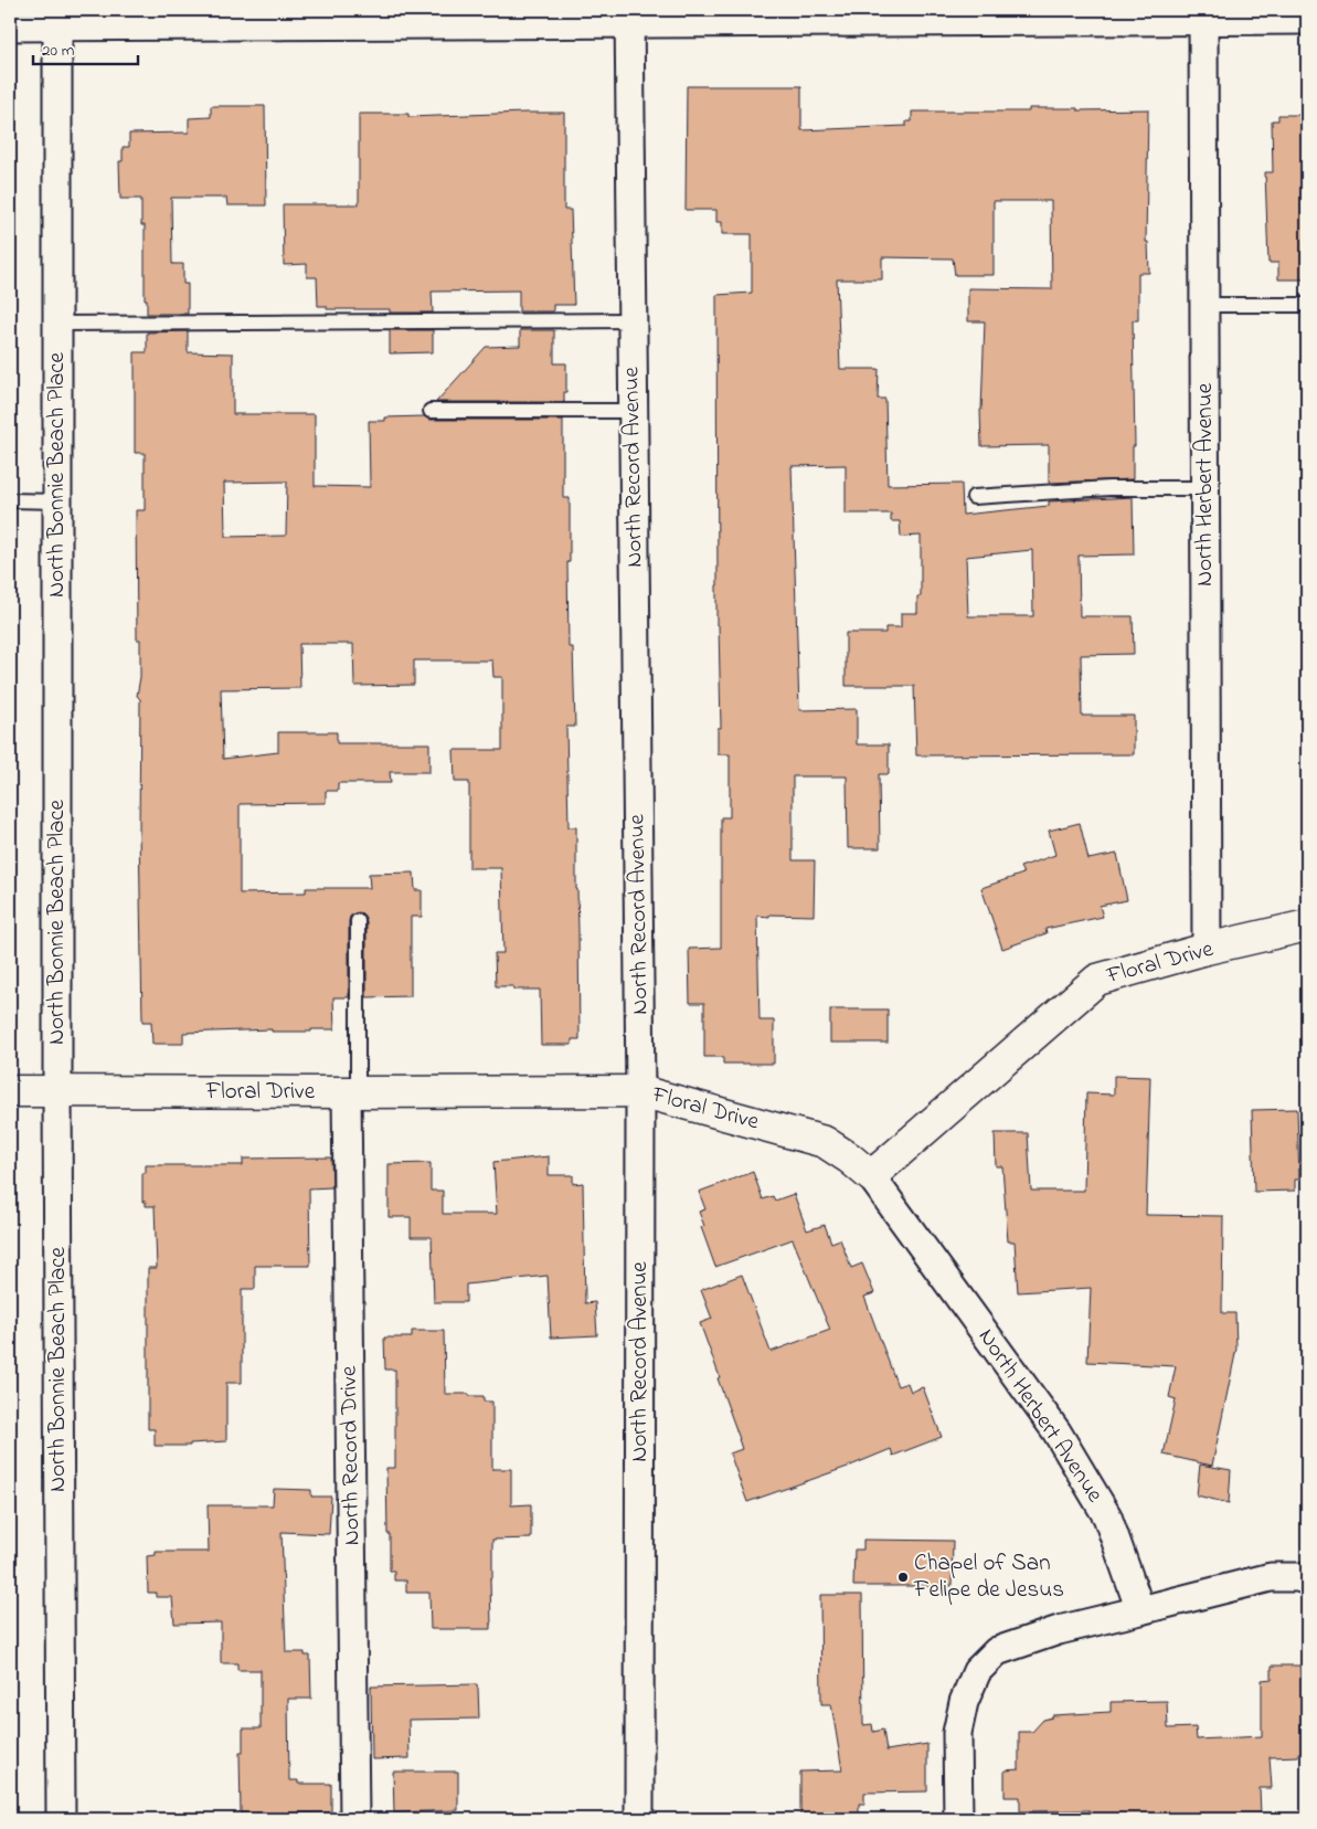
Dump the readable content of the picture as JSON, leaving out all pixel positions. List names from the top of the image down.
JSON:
{
  "streets": {
    "street": [
      "North Record Avenue",
      "North Bonnie Beach Place",
      "North Herbert Avenue",
      "Floral Drive",
      "North Record Drive"
    ]
  },
  "crossings": [
    ["North Record Avenue", "Floral Drive"],
    ["North Bonnie Beach Place", "Floral Drive"],
    ["North Herbert Avenue", "Floral Drive"],
    ["Floral Drive", "North Record Drive"]
  ],
  "places": ["Chapel of San Felipe de Jesus"],
  "scale_bar": "20 m"
}
